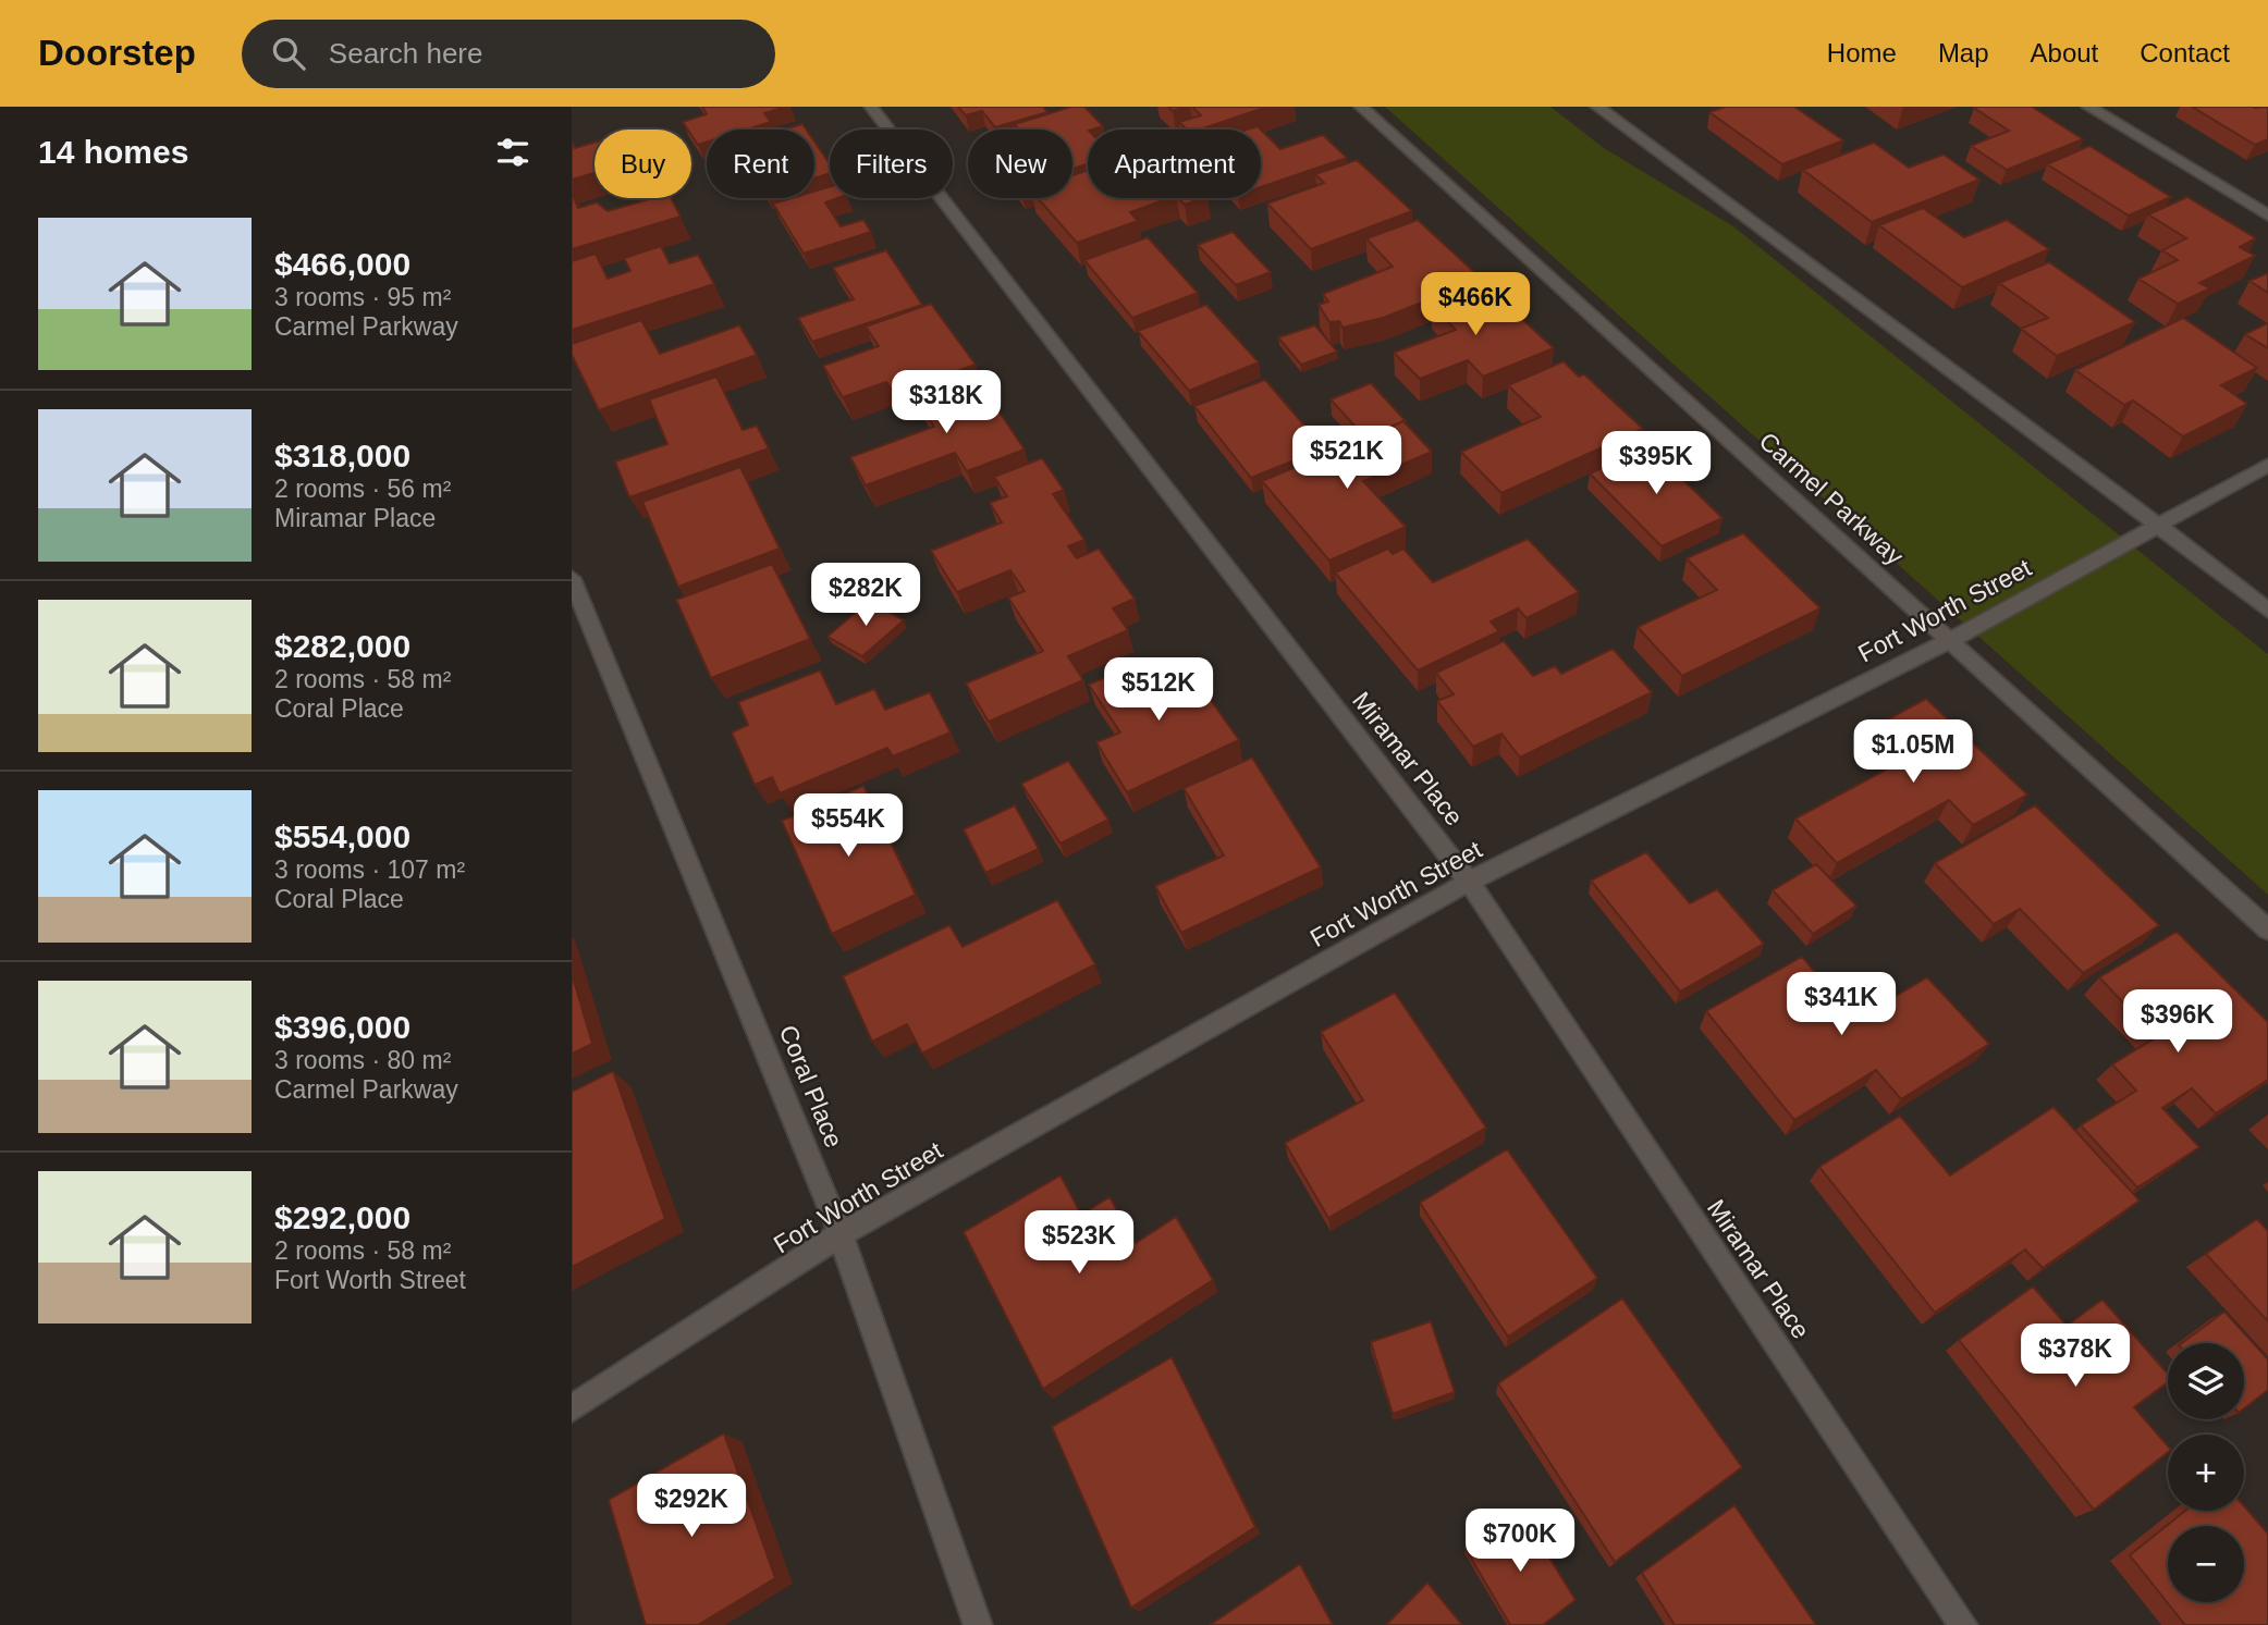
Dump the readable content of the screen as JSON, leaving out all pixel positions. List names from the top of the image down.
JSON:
{
  "streets": {
    "street": [
      "Carmel Parkway",
      "Fort Worth Street",
      "Miramar Place",
      "Coral Place"
    ]
  },
  "crossings": [
    ["Carmel Parkway", "Fort Worth Street"],
    ["Fort Worth Street", "Miramar Place"],
    ["Fort Worth Street", "Coral Place"]
  ],
  "page": {
    "header": "Doorstep",
    "search": "Search here",
    "nav": [
      "Home",
      "Map",
      "About",
      "Contact"
    ],
    "heading": "14 homes",
    "chip": [
      "Buy",
      "Rent",
      "Filters",
      "New",
      "Apartment"
    ],
    "list": [
      {
        "name": "$466,000",
        "note": "3 rooms · 95 m² · Carmel Parkway"
      },
      {
        "name": "$318,000",
        "note": "2 rooms · 56 m² · Miramar Place"
      },
      {
        "name": "$282,000",
        "note": "2 rooms · 58 m² · Coral Place"
      },
      {
        "name": "$554,000",
        "note": "3 rooms · 107 m² · Coral Place"
      },
      {
        "name": "$396,000",
        "note": "3 rooms · 80 m² · Carmel Parkway"
      },
      {
        "name": "$292,000",
        "note": "2 rooms · 58 m² · Fort Worth Street"
      }
    ],
    "price": [
      "$466K",
      "$318K",
      "$521K",
      "$395K",
      "$282K",
      "$512K",
      "$1.05M",
      "$554K",
      "$341K",
      "$396K",
      "$523K",
      "$378K",
      "$292K",
      "$700K"
    ],
    "map_buttons": ["+", "−"]
  }
}
